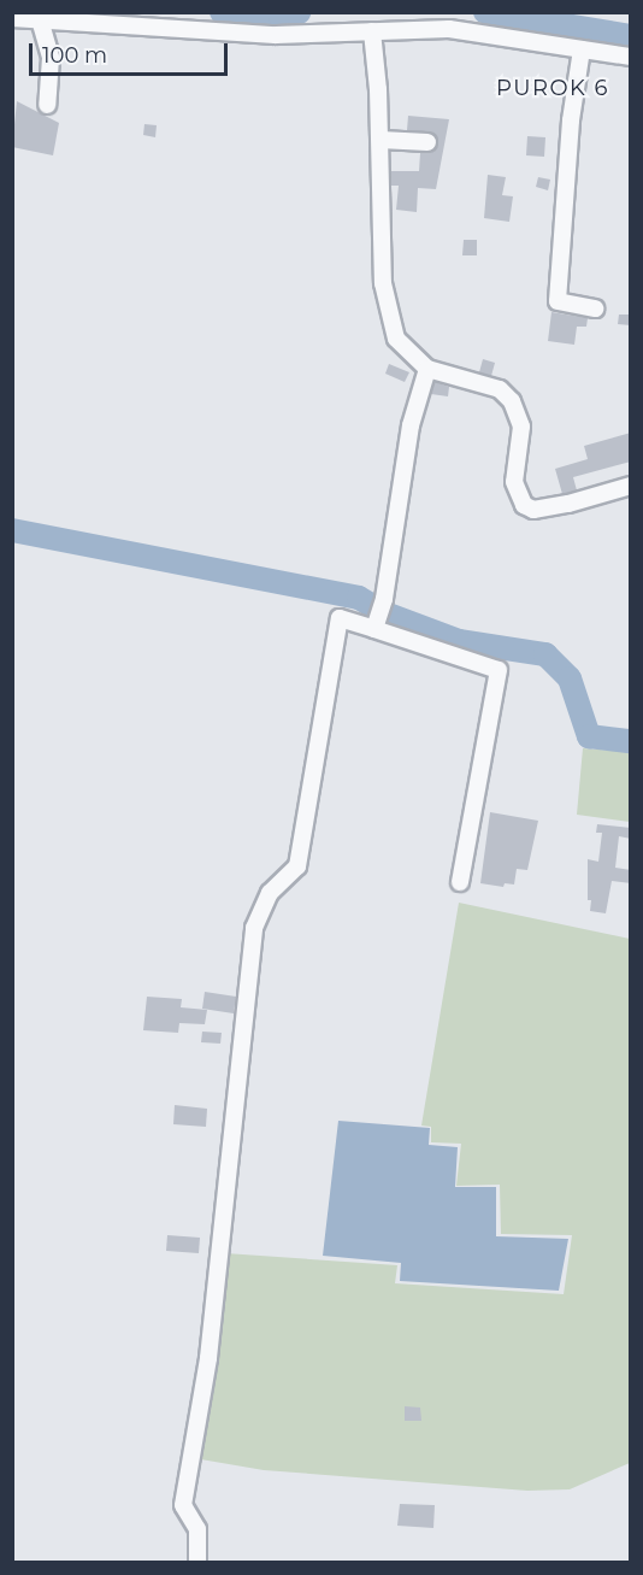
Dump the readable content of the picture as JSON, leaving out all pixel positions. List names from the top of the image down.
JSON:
{
  "districts": ["PUROK 6"],
  "scale_bar": "100 m"
}
